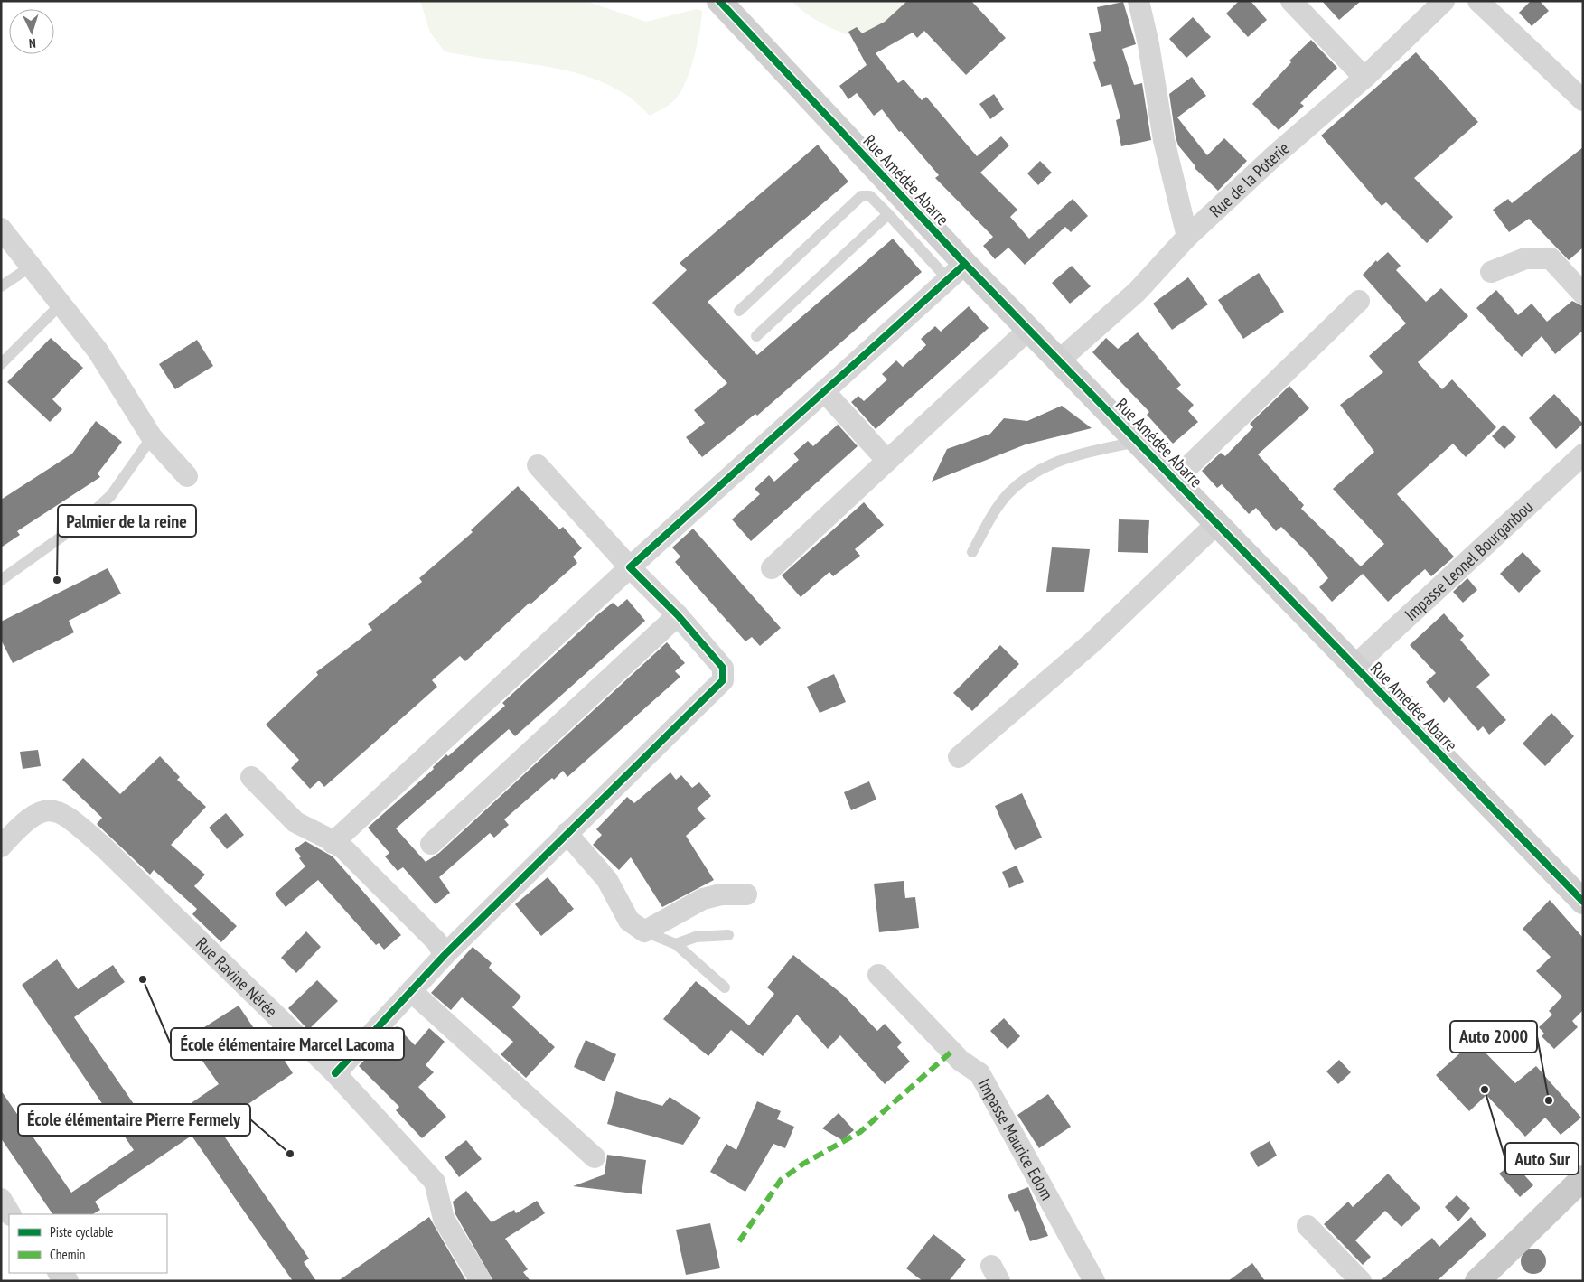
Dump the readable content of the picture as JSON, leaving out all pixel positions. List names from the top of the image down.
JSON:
{
  "streets": {
    "street": [
      "Rue de la Poterie",
      "Rue Amédée Abarre",
      "Impasse Leonel Bourganbou",
      "Rue Ravine Nérée",
      "Impasse Maurice Edom"
    ]
  },
  "crossings": [
    ["Rue de la Poterie", "Rue Amédée Abarre"],
    ["Rue Amédée Abarre", "Impasse Leonel Bourganbou"]
  ],
  "places": [
    "Palmier de la reine",
    "École élémentaire Marcel Lacoma",
    "Auto Sur",
    "Auto 2000",
    "École élémentaire Pierre Fermely"
  ],
  "legend": ["Piste cyclable", "Chemin"],
  "north": "bottom"
}
